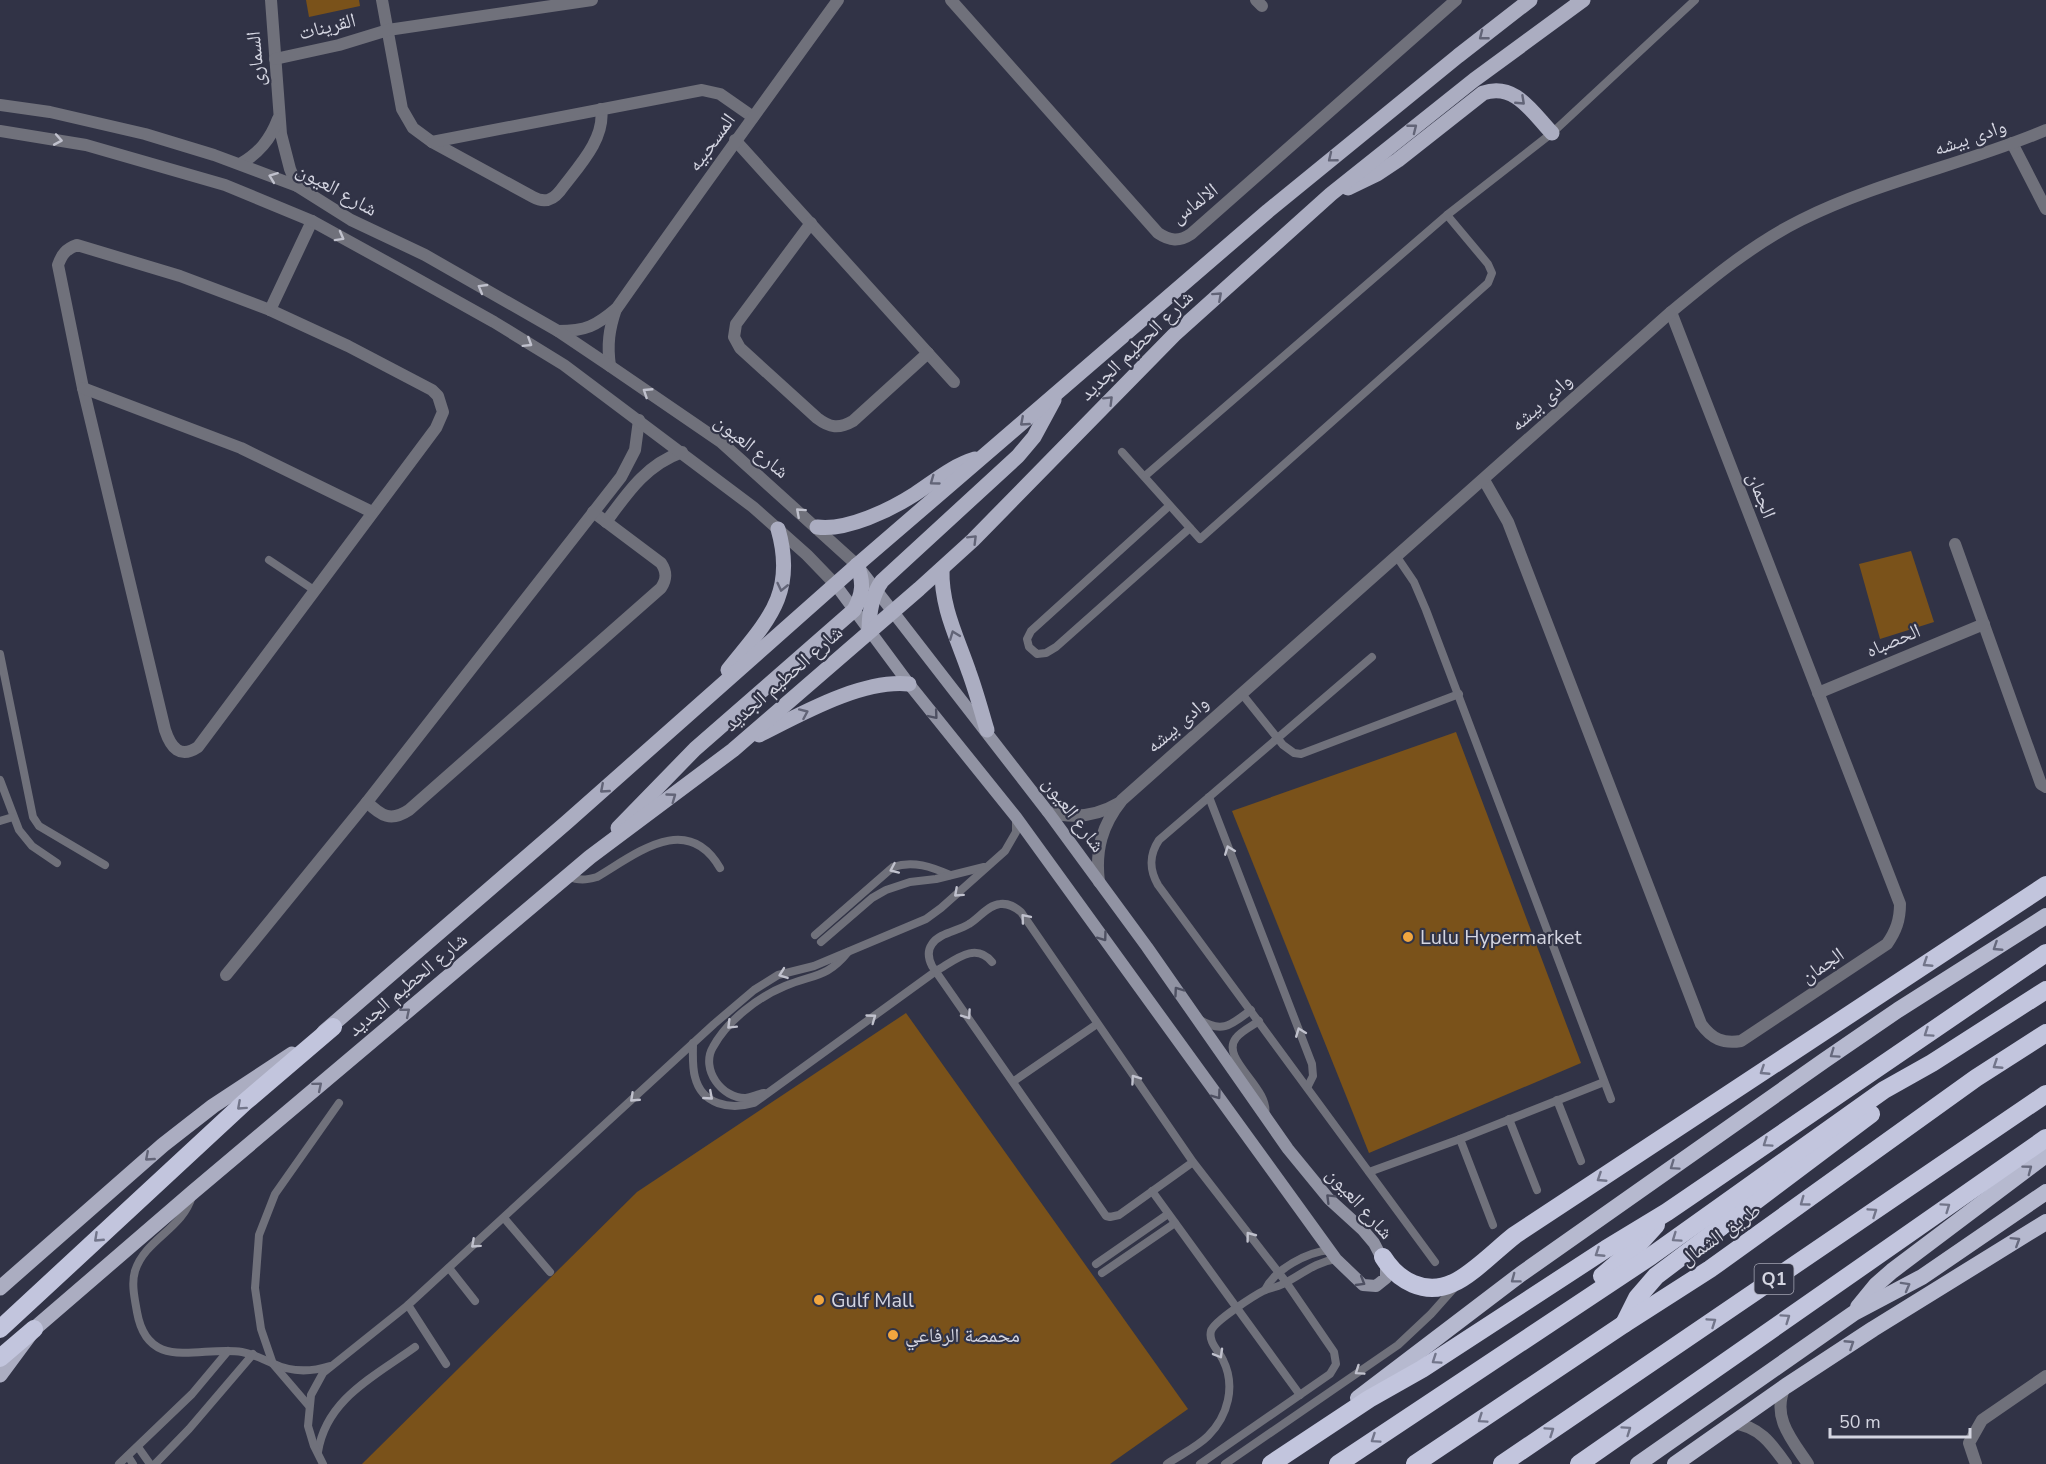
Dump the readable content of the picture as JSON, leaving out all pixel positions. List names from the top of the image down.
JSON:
{
  "streets": {
    "highway": ["طريق الشمال", "Q1"],
    "main road": ["شارع العيون", "شارع الحطيم الجديد"],
    "street": [
      "القرينات",
      "السمارى",
      "وادى بيشه",
      "المسحبيه",
      "الالماس",
      "الجمان",
      "الحصباه"
    ]
  },
  "crossings": [
    ["القرينات", "السمارى"],
    ["السمارى", "شارع العيون"],
    ["وادى بيشه", "شارع العيون"],
    ["وادى بيشه", "الجمان"],
    ["المسحبيه", "شارع العيون"],
    ["شارع العيون", "شارع الحطيم الجديد"],
    ["الجمان", "الحصباه"]
  ],
  "places": ["Lulu Hypermarket", "Gulf Mall", "محمصة الرفاعي"],
  "scale_bar": "50 m"
}
